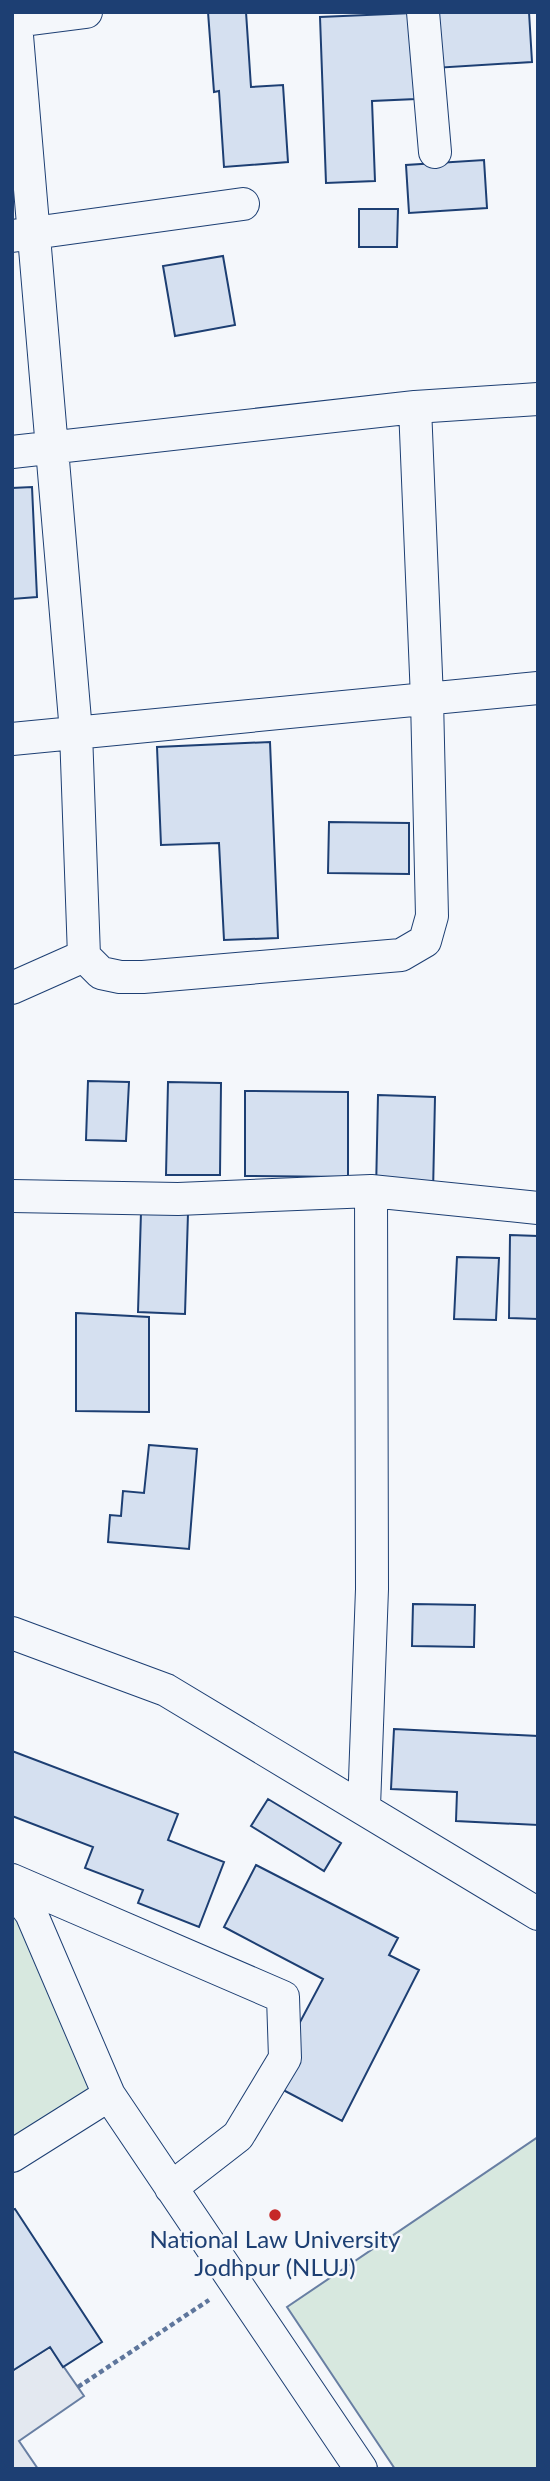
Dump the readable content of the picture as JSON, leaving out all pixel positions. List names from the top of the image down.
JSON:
{
  "places": ["National Law University Jodhpur (NLUJ)"]
}
